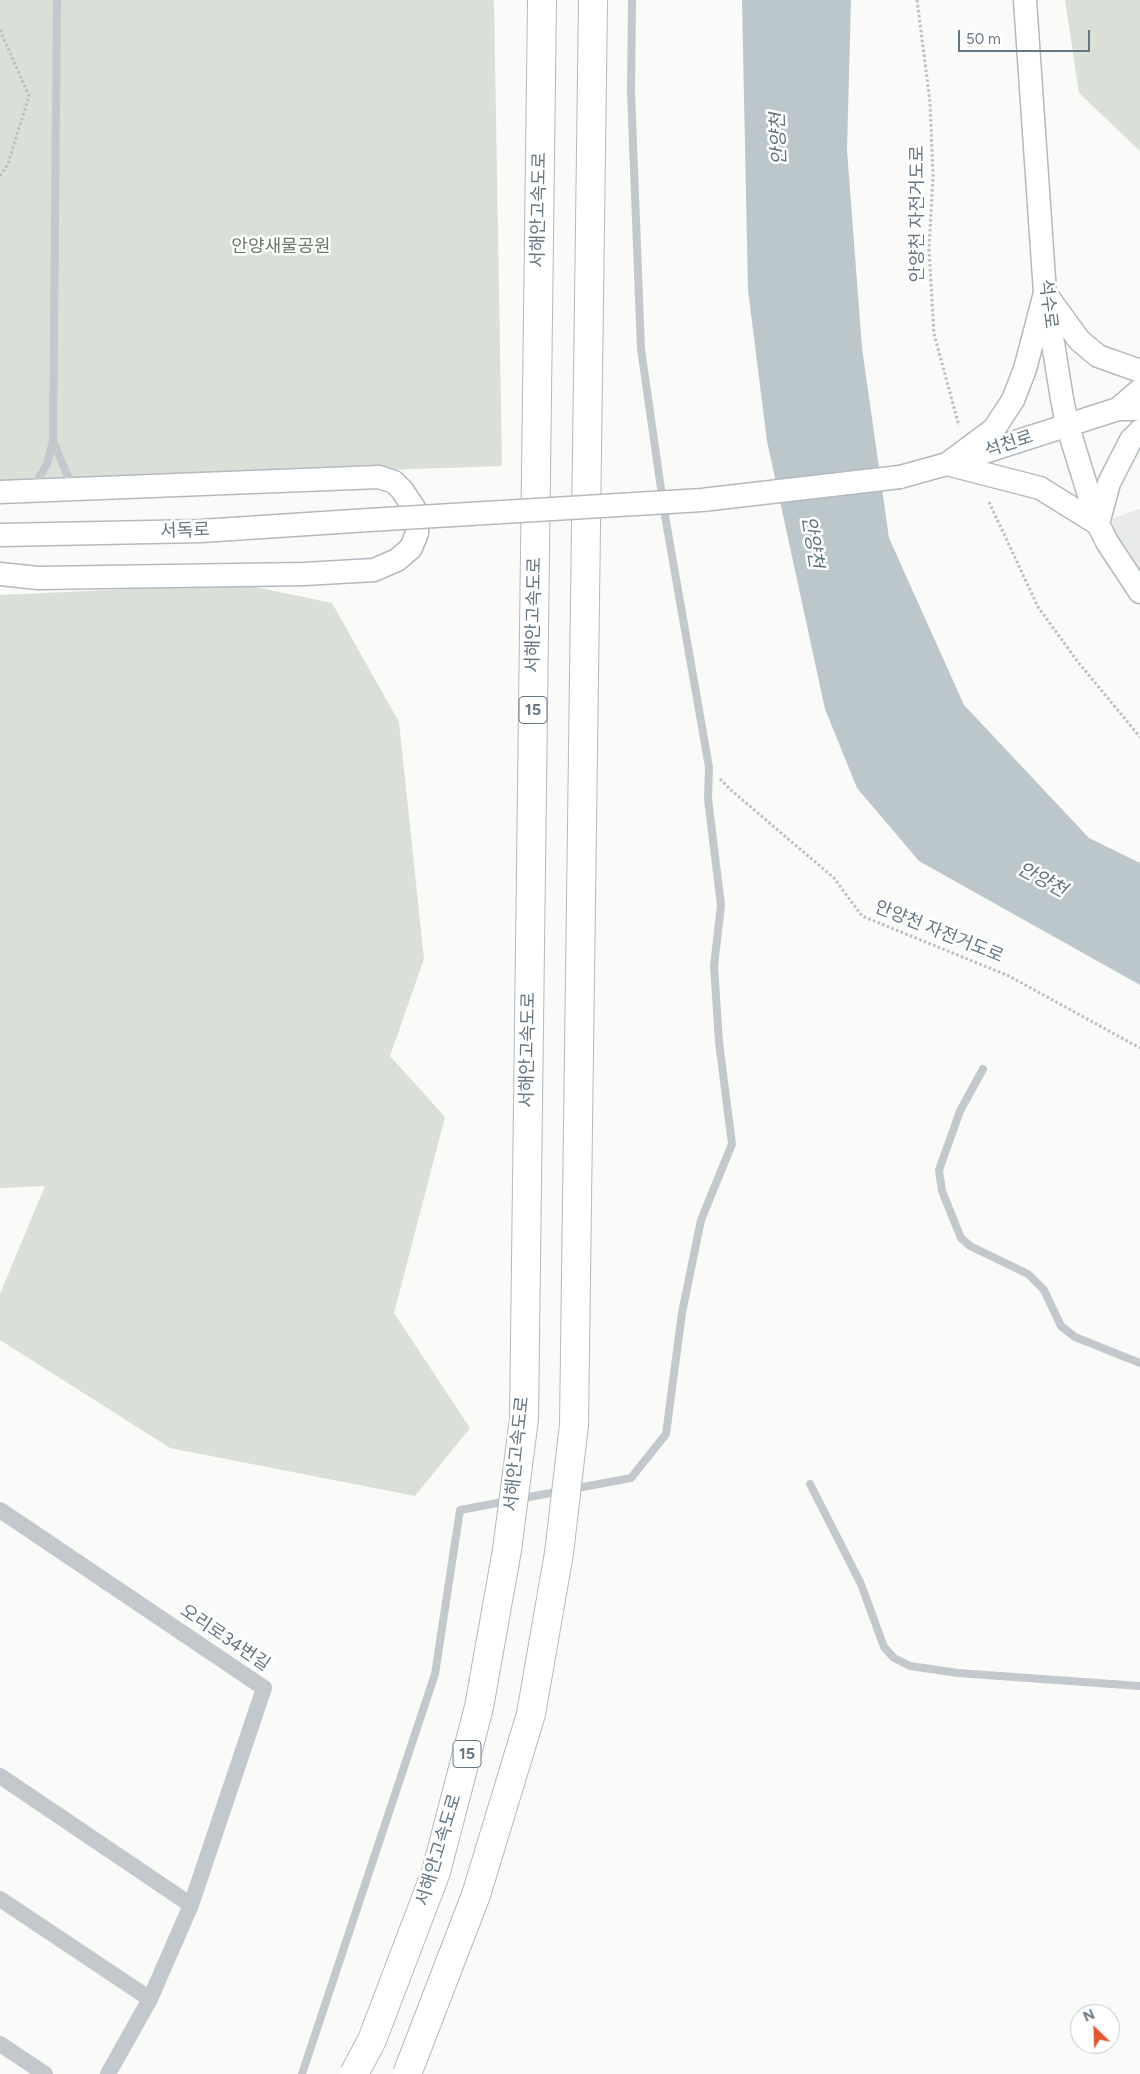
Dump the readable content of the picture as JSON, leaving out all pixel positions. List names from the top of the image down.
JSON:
{
  "streets": {
    "highway": ["서해안고속도로", "15"],
    "main road": ["석수로", "석천로", "서독로"],
    "street": ["오리로34번길"],
    "path": ["안양천 자전거도로"]
  },
  "crossings": [
    ["석수로", "석천로"],
    ["석천로", "서독로"]
  ],
  "water": ["안양천"],
  "parks": ["안양새물공원"],
  "scale_bar": "50 m",
  "north": "top left"
}
